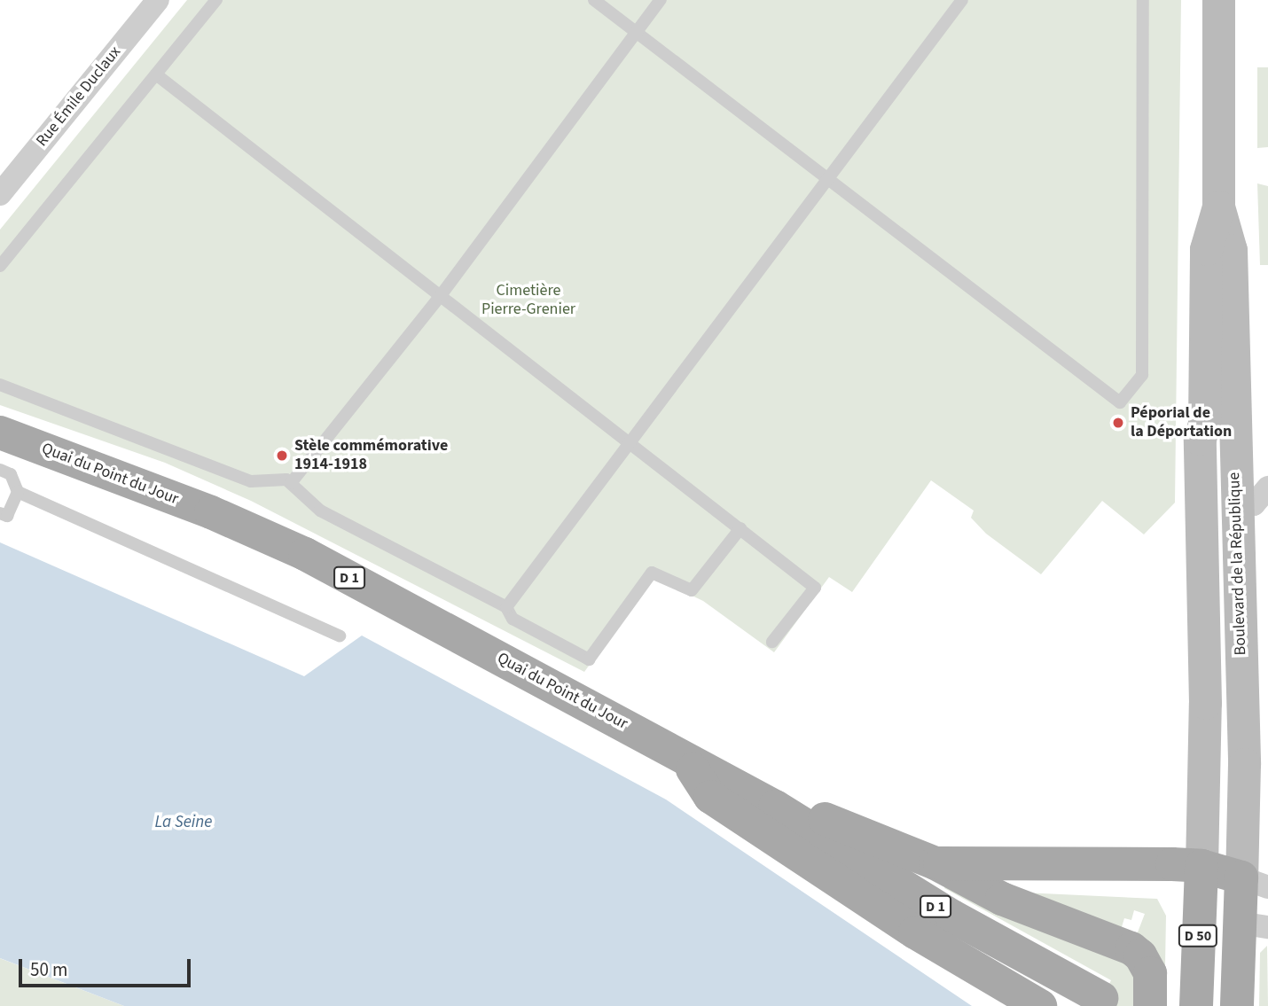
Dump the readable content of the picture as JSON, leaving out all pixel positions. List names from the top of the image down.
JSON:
{
  "streets": {
    "main road": [
      "Quai du Point du Jour",
      "Boulevard de la République",
      "D 1",
      "D 50"
    ],
    "street": ["Rue Émile Duclaux"]
  },
  "water": ["La Seine"],
  "parks": ["Cimetière Pierre-Grenier"],
  "places": ["Péporial de la Déportation", "Stèle commémorative 1914-1918"],
  "scale_bar": "50 m"
}
